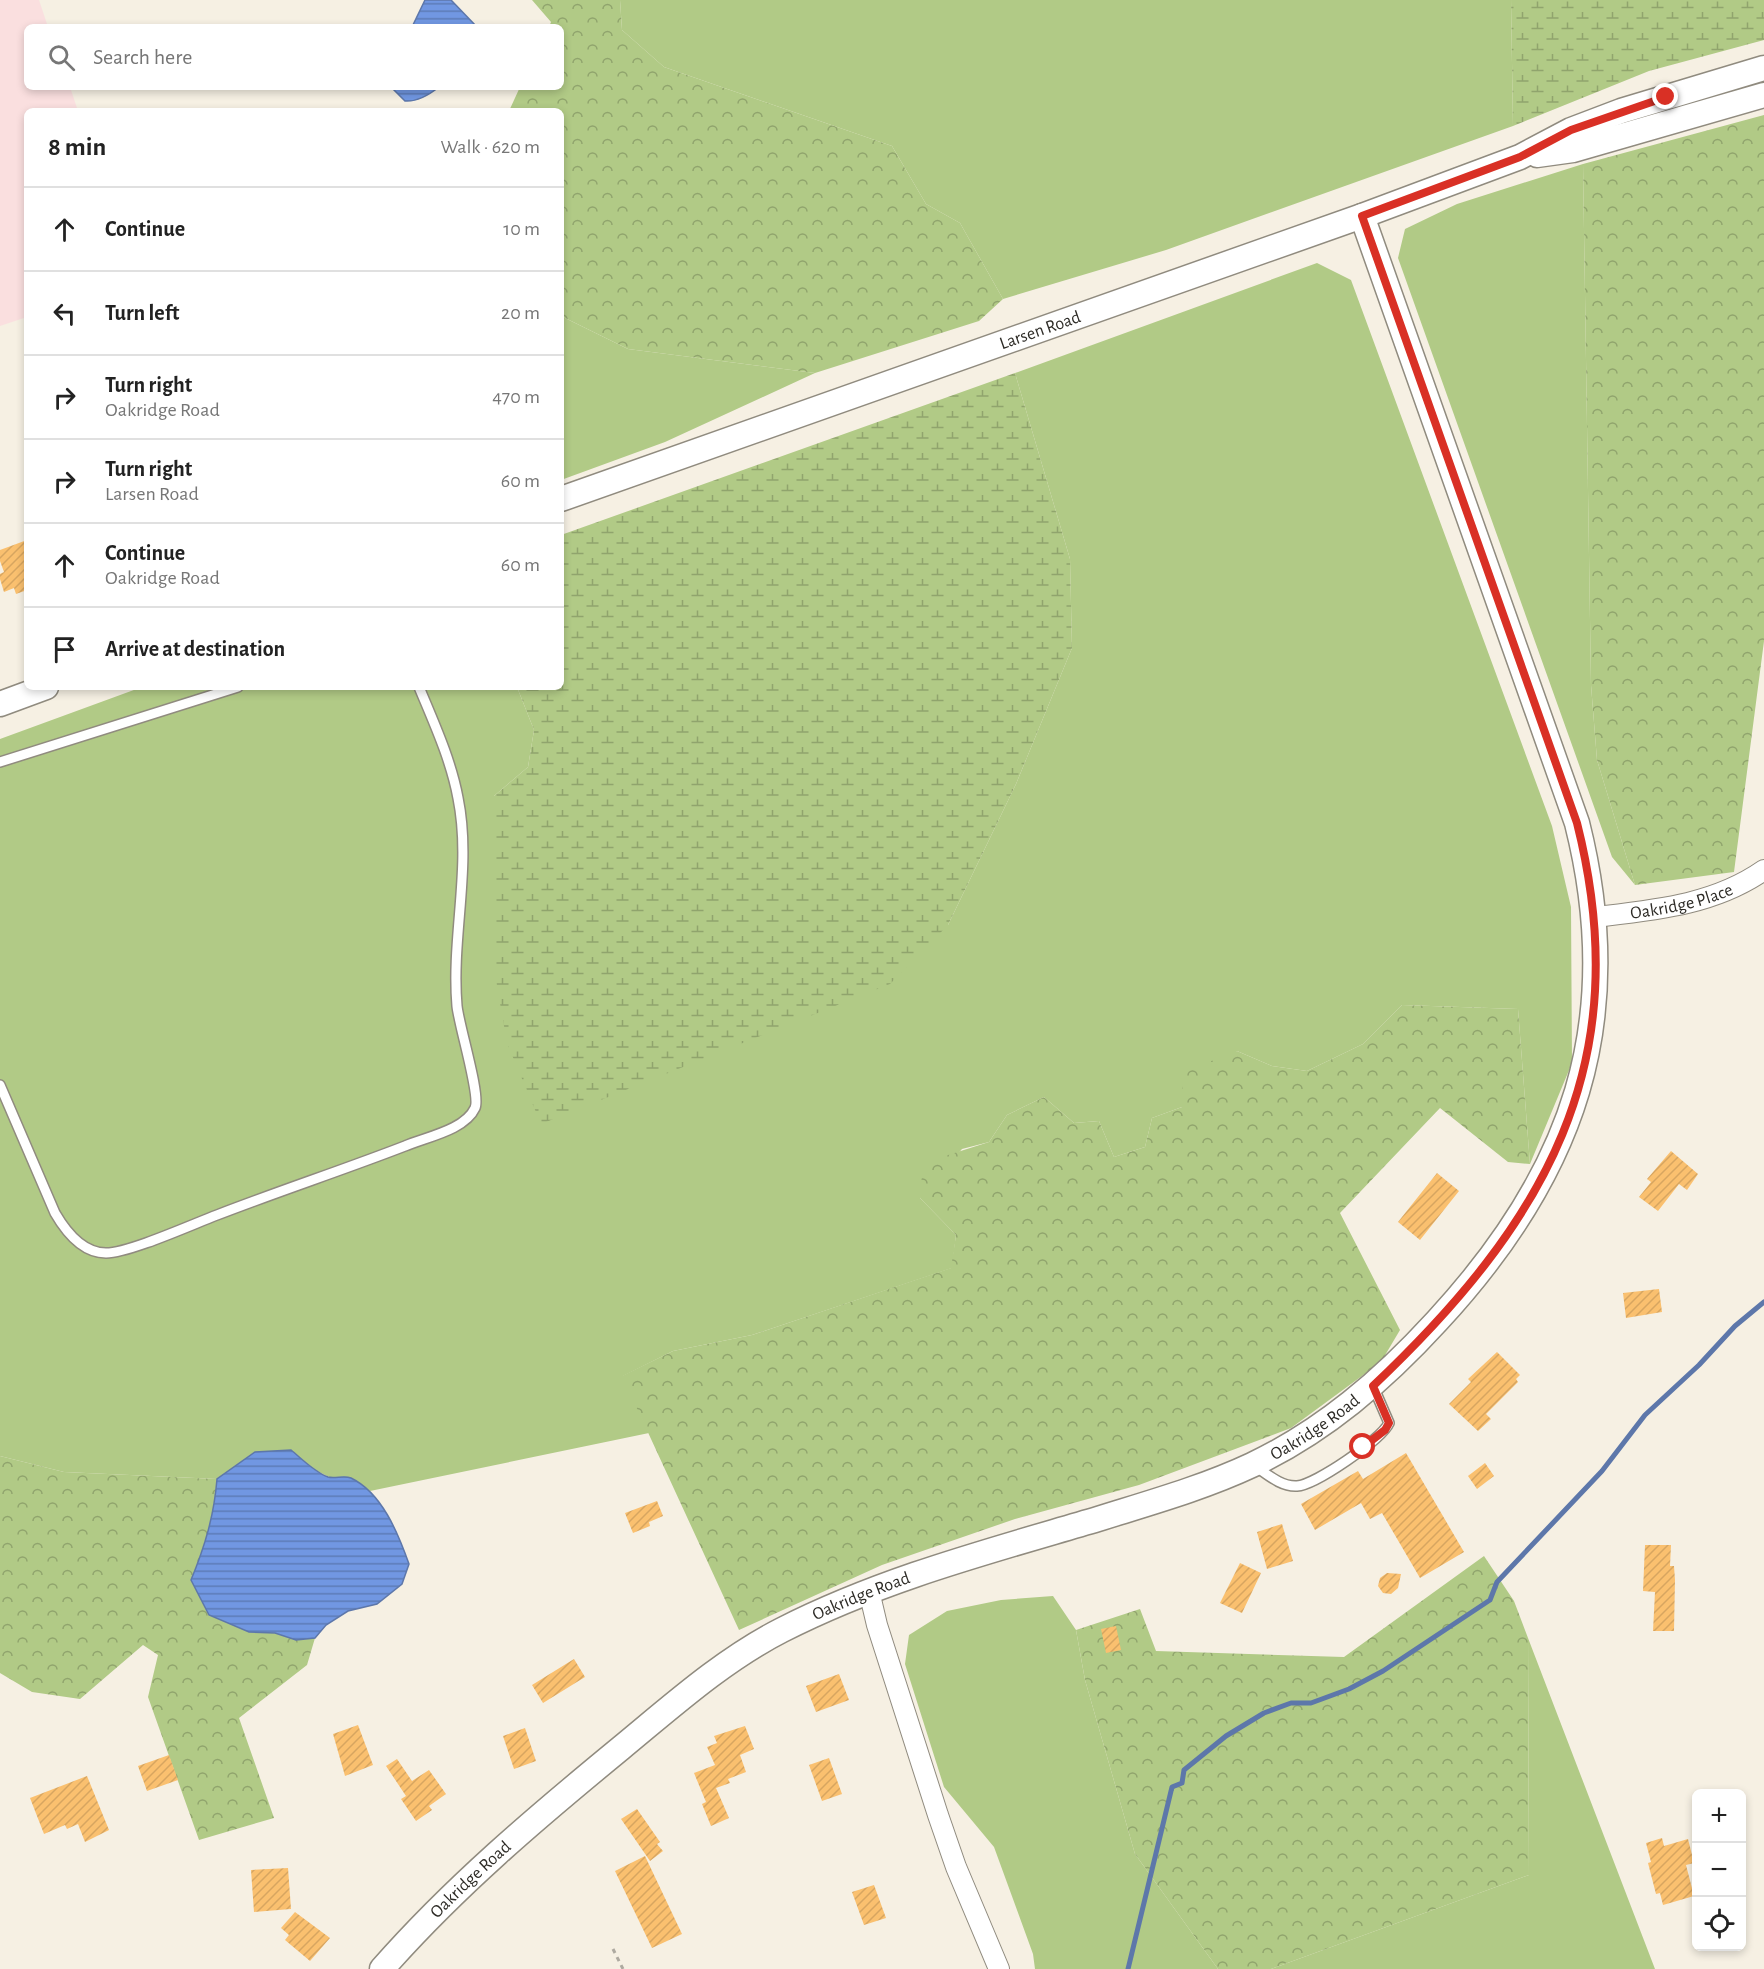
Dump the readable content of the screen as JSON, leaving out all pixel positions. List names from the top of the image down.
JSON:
{
  "streets": {
    "street": ["Larsen Road", "Oakridge Place", "Oakridge Road"]
  },
  "crossings": [
    ["Larsen Road", "Oakridge Road"],
    ["Oakridge Place", "Oakridge Road"]
  ],
  "page": {
    "search": "Search here",
    "heading": ["8 min", "Walk · 620 m"],
    "list": [
      ["Continue", "10 m"],
      ["Turn left", "20 m"],
      ["Turn right", "Oakridge Road", "470 m"],
      ["Turn right", "Larsen Road", "60 m"],
      ["Continue", "Oakridge Road", "60 m"],
      "Arrive at destination"
    ],
    "map_buttons": ["+", "−"]
  }
}
